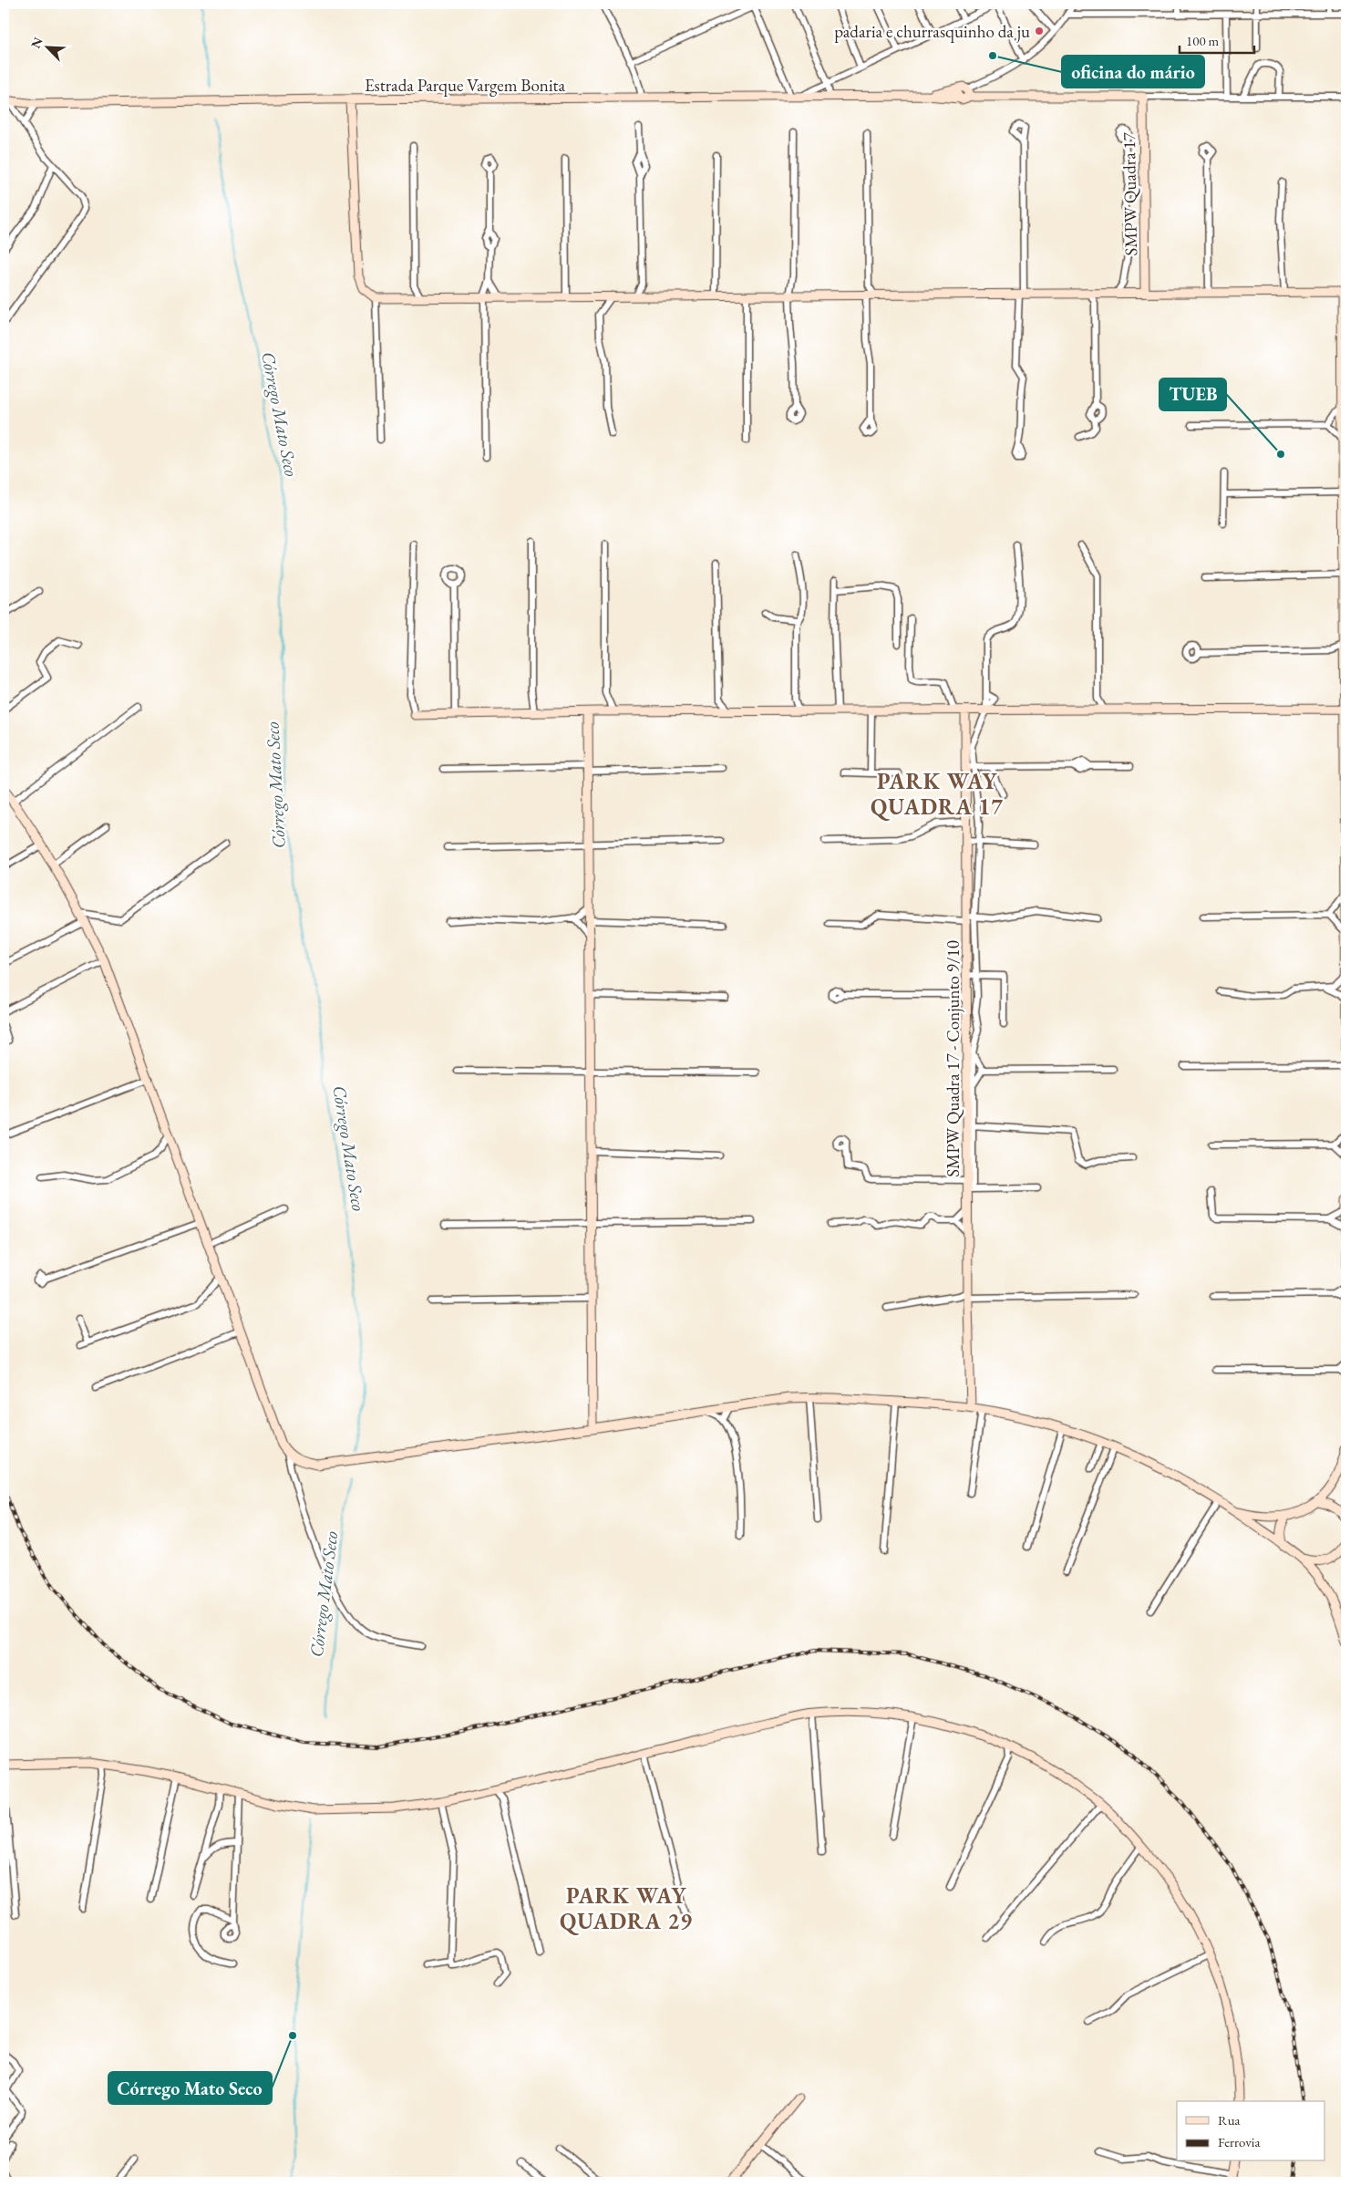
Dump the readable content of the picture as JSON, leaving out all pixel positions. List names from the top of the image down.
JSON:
{
  "streets": {
    "street": ["Estrada Parque Vargem Bonita", "SMPW Quadra 17", "SMPW Quadra 17 - Conjunto 9/10"]
  },
  "districts": ["PARK WAY QUADRA 17", "PARK WAY QUADRA 29"],
  "water": ["Córrego Mato Seco"],
  "places": [
    "padaria e churrasquinho da ju",
    "oficina do mário",
    "TUEB",
    "Córrego Mato Seco"
  ],
  "legend": ["Rua", "Ferrovia"],
  "scale_bar": "100 m",
  "north": "top left"
}
